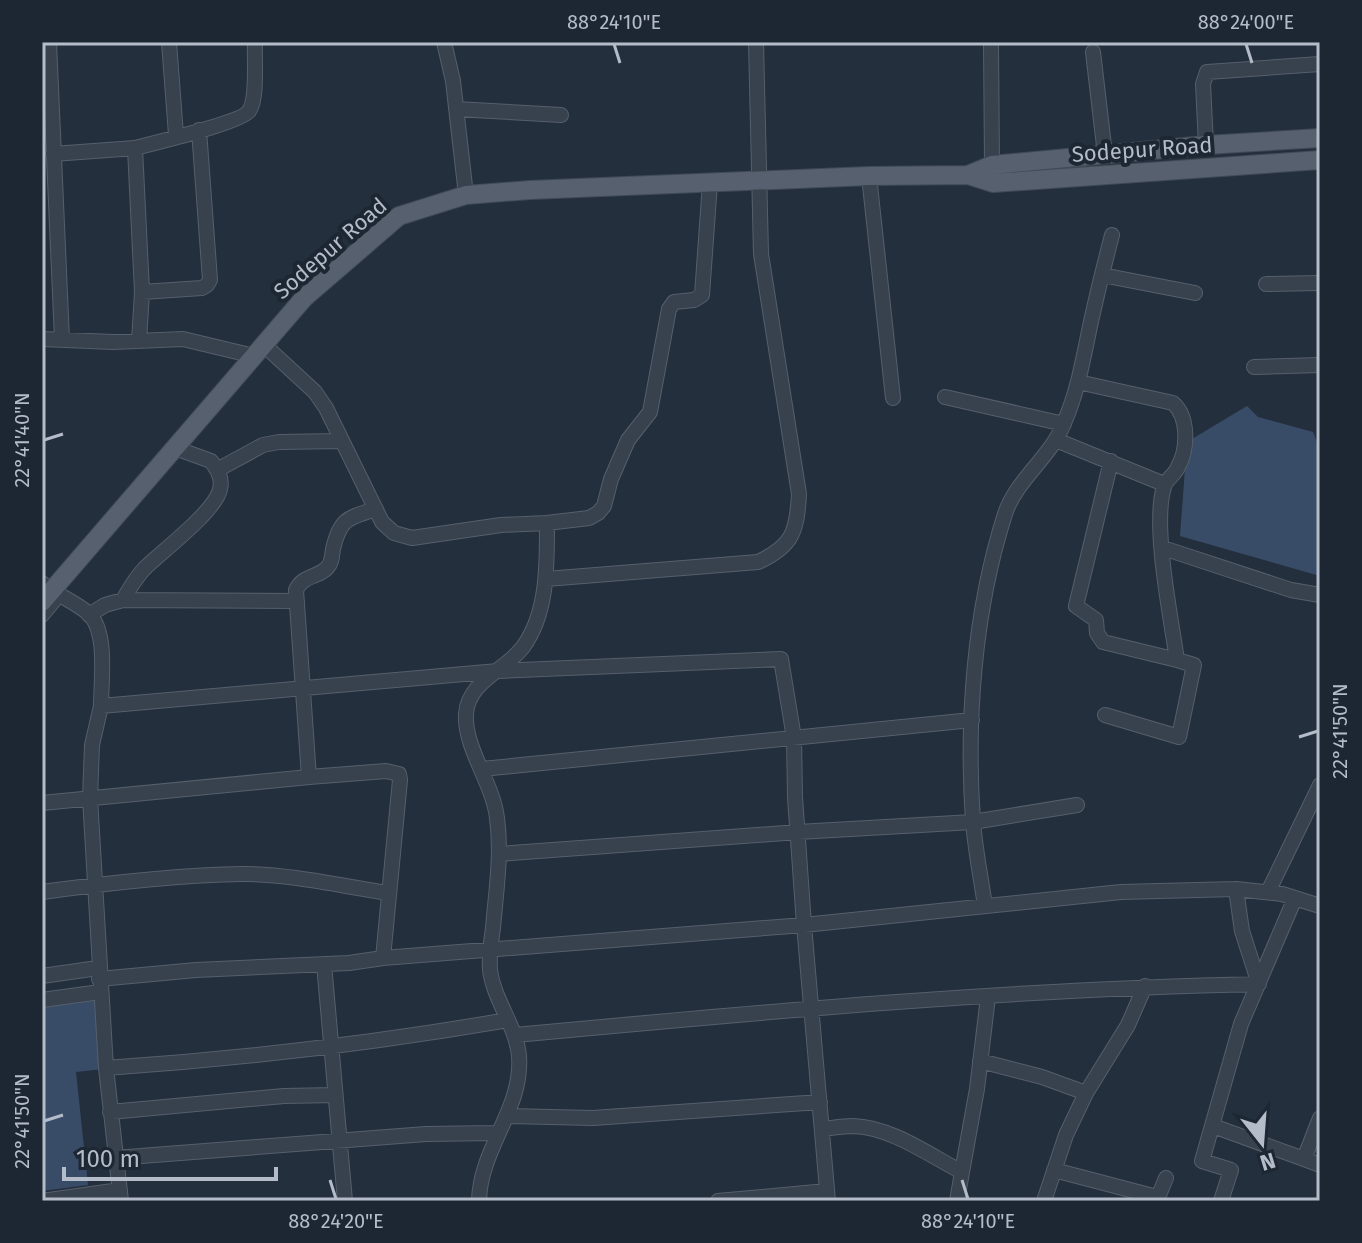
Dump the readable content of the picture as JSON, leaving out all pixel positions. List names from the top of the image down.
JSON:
{
  "streets": {
    "main road": ["Sodepur Road"]
  },
  "scale_bar": "100 m",
  "north": "bottom",
  "coordinates": [
    "88°24'10\"E",
    "88°24'00\"E",
    "22°41'40\"N",
    "22°41'50\"N",
    "88°24'20\"E"
  ]
}
